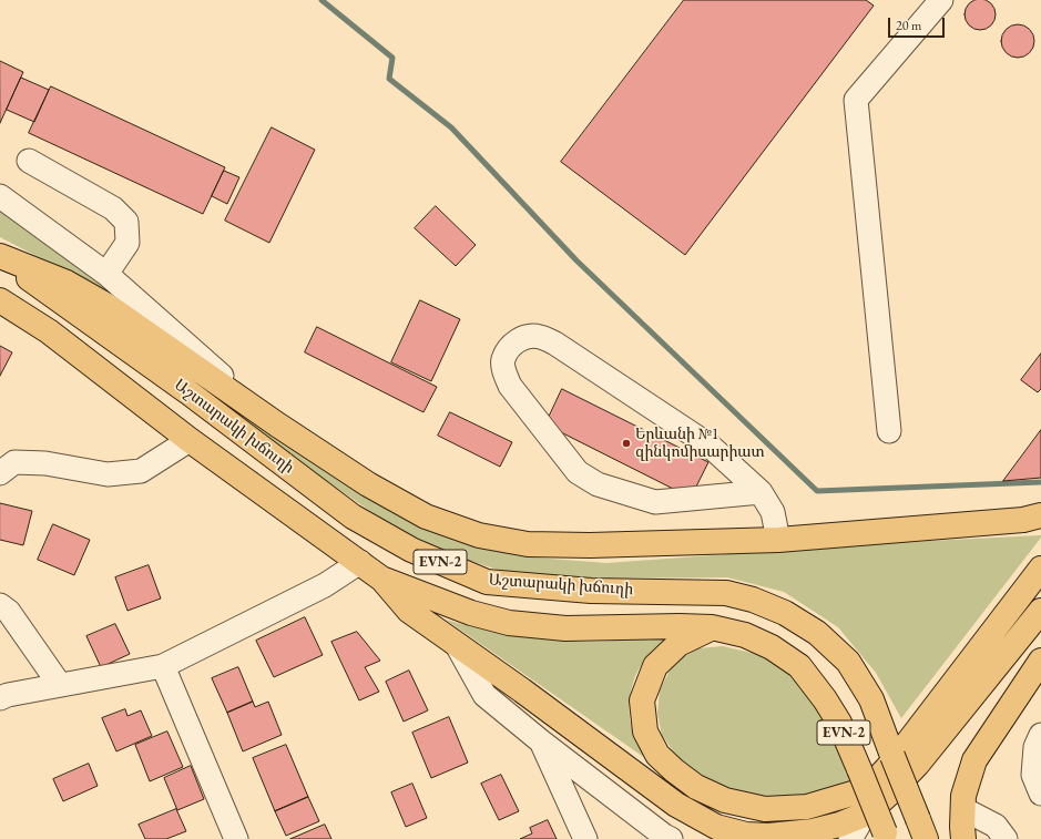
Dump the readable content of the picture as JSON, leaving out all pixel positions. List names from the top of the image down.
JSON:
{
  "streets": {
    "main road": ["Աշտարակի խճուղի", "EVN-2"]
  },
  "places": ["Երևանի №1 զինկոմիսարիատ"],
  "scale_bar": "20 m"
}
